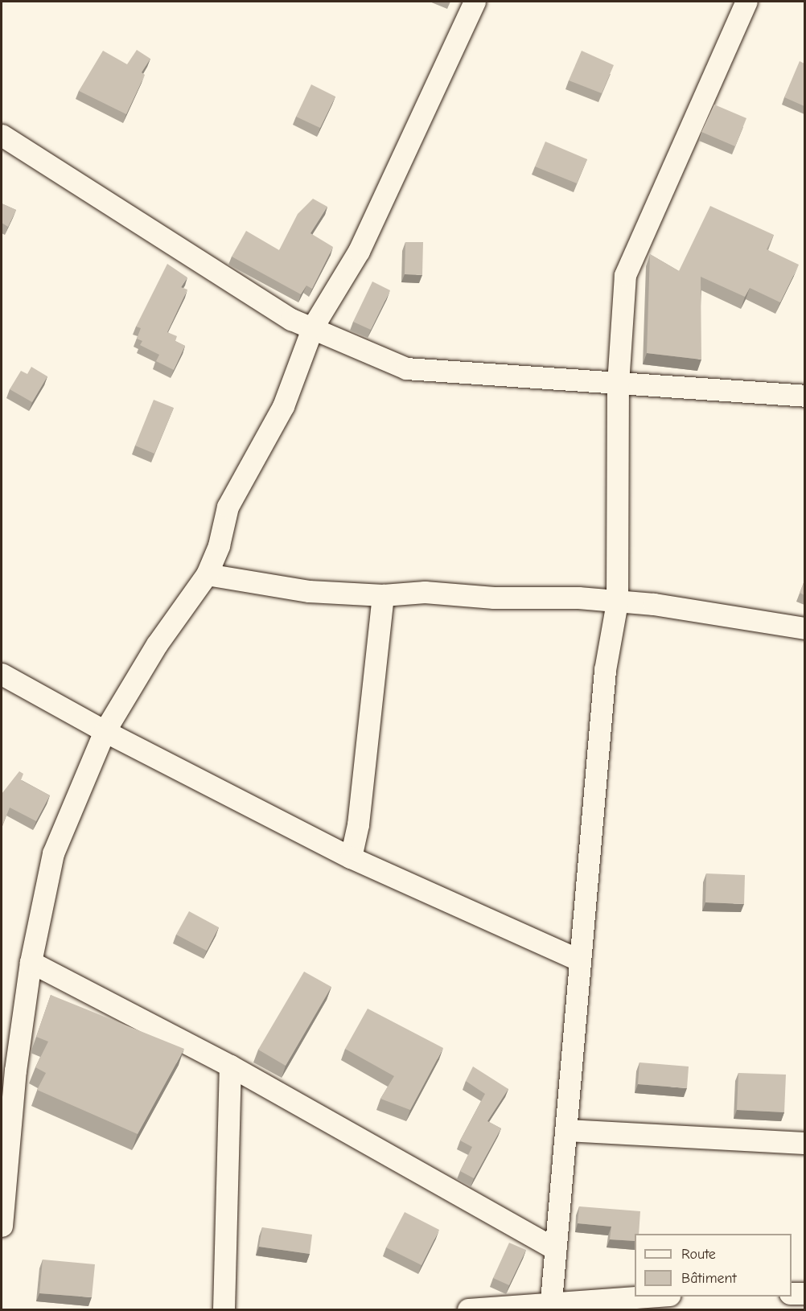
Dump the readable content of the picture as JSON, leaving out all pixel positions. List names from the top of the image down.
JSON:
{
  "legend": ["Route", "Bâtiment"]
}
